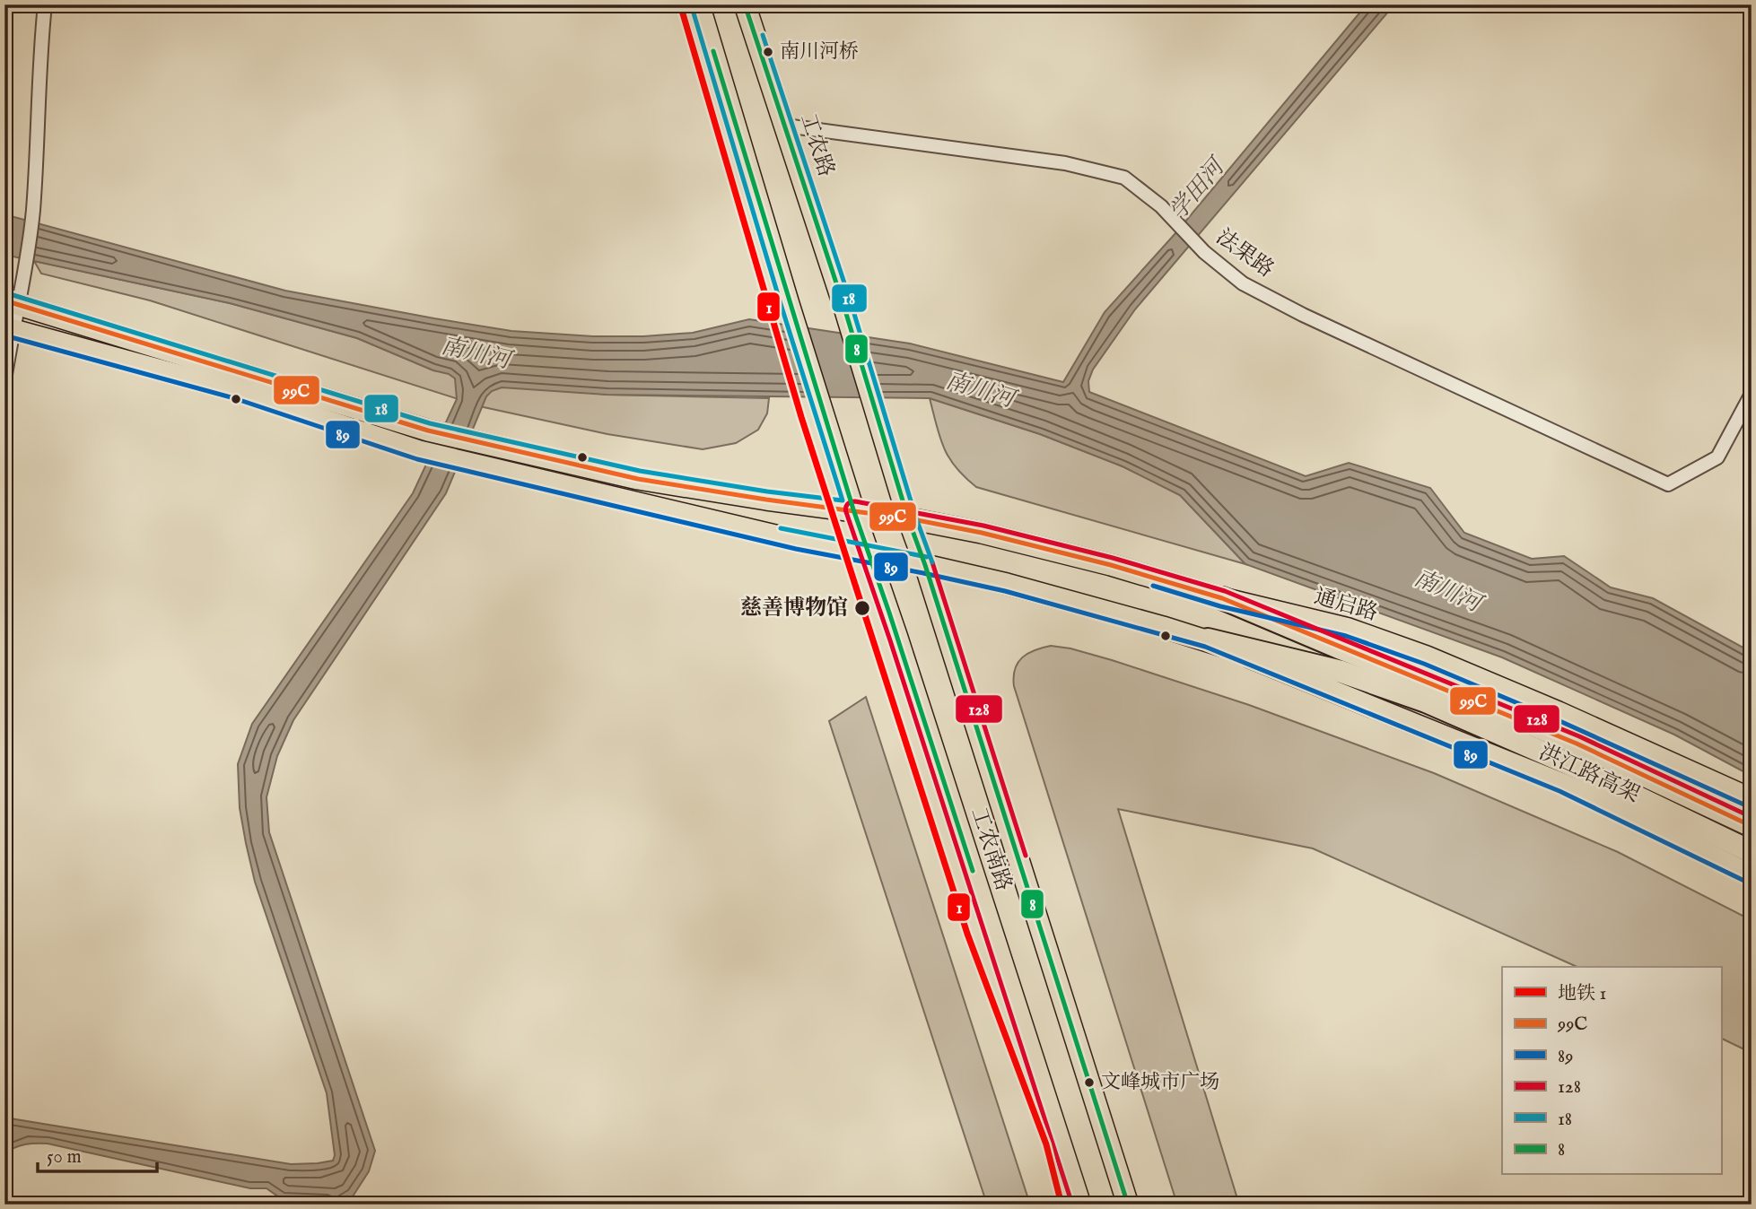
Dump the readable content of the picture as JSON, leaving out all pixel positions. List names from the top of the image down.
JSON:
{
  "streets": {
    "highway": ["洪江路高架"],
    "main road": ["工农路", "通启路", "工农南路"],
    "street": ["法果路"]
  },
  "crossings": [
    ["工农路", "法果路"],
    ["工农路", "通启路"],
    ["工农路", "工农南路"],
    ["通启路", "洪江路高架"],
    ["通启路", "工农南路"]
  ],
  "water": ["学田河", "南川河"],
  "places": ["南川河桥", "慈善博物馆", "文峰城市广场"],
  "lines": [
    "metro line 1",
    "transit line 8",
    "transit line 18",
    "transit line 99C",
    "transit line 89",
    "transit line 128"
  ],
  "legend": [
    "地铁 1",
    "99C",
    "89",
    "128",
    "18",
    "8"
  ],
  "scale_bar": "50 m"
}
